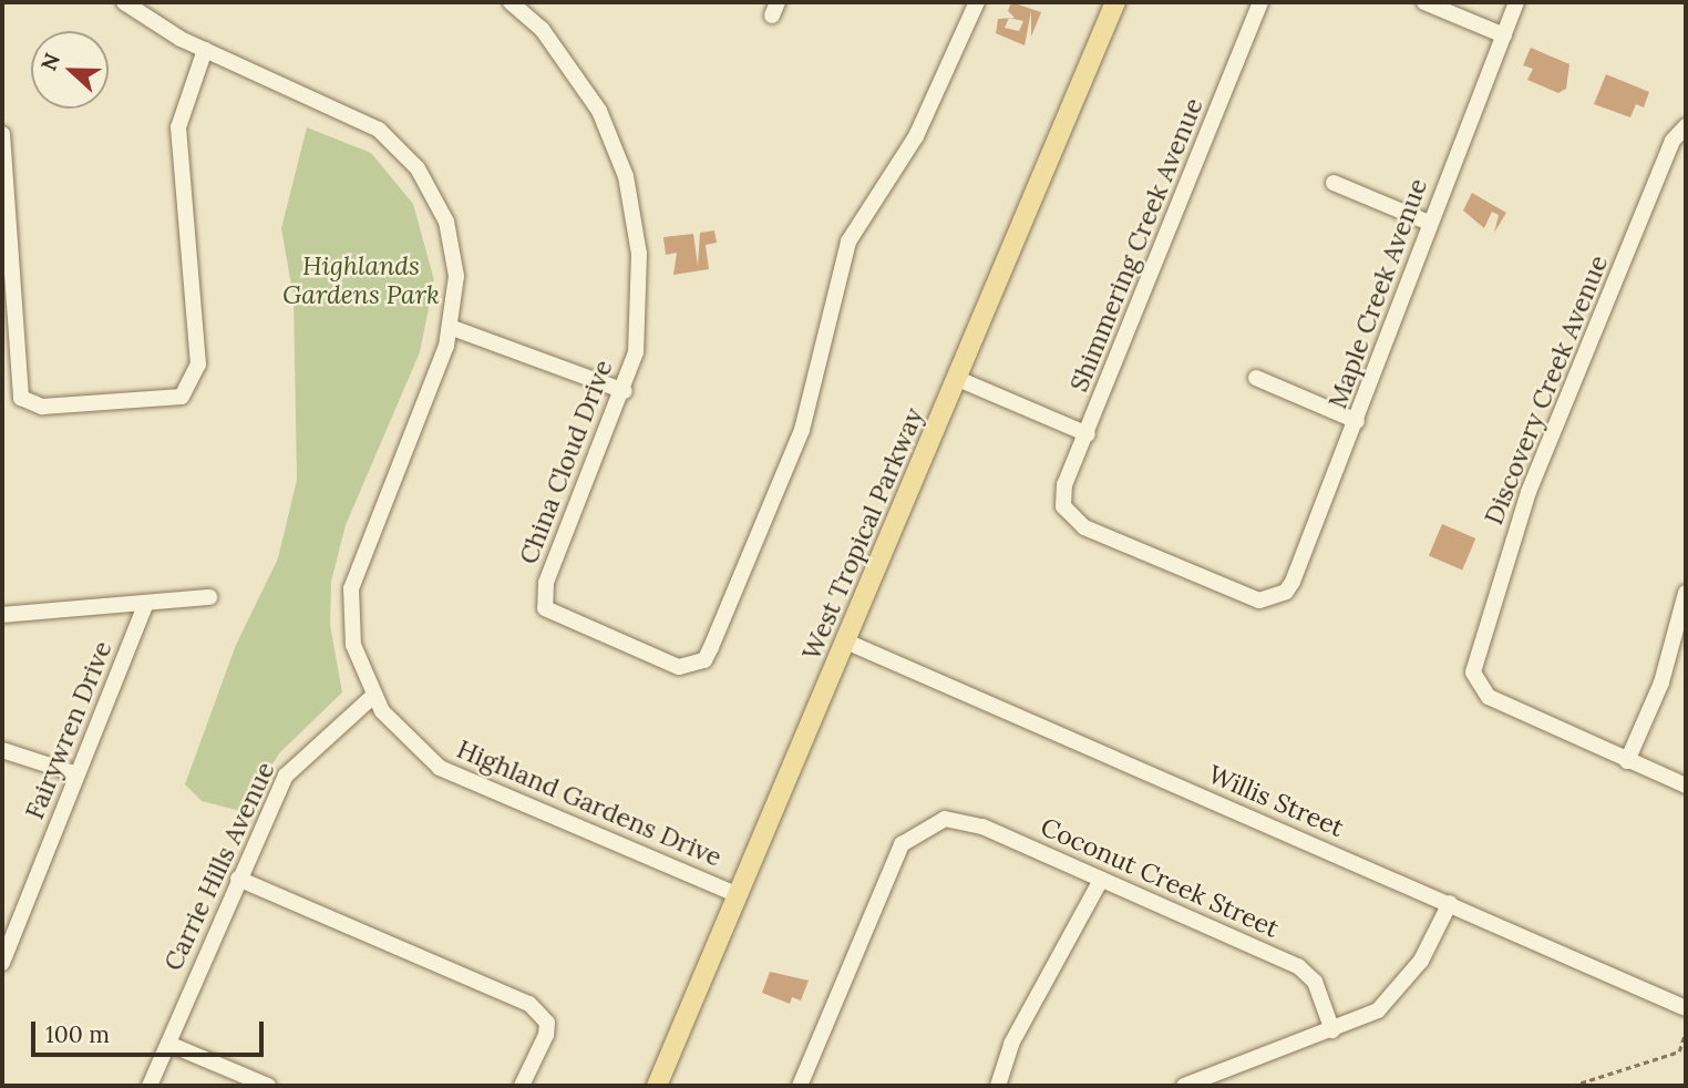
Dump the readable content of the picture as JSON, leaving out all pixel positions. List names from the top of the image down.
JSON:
{
  "streets": {
    "main road": ["West Tropical Parkway"],
    "street": [
      "Shimmering Creek Avenue",
      "Maple Creek Avenue",
      "Discovery Creek Avenue",
      "China Cloud Drive",
      "Fairywren Drive",
      "Willis Street",
      "Highland Gardens Drive",
      "Carrie Hills Avenue",
      "Coconut Creek Street"
    ]
  },
  "crossings": [
    ["Shimmering Creek Avenue", "Maple Creek Avenue"],
    ["West Tropical Parkway", "Willis Street"],
    ["West Tropical Parkway", "Highland Gardens Drive"],
    ["Highland Gardens Drive", "Carrie Hills Avenue"]
  ],
  "parks": ["Highlands Gardens Park"],
  "scale_bar": "100 m",
  "north": "left"
}
